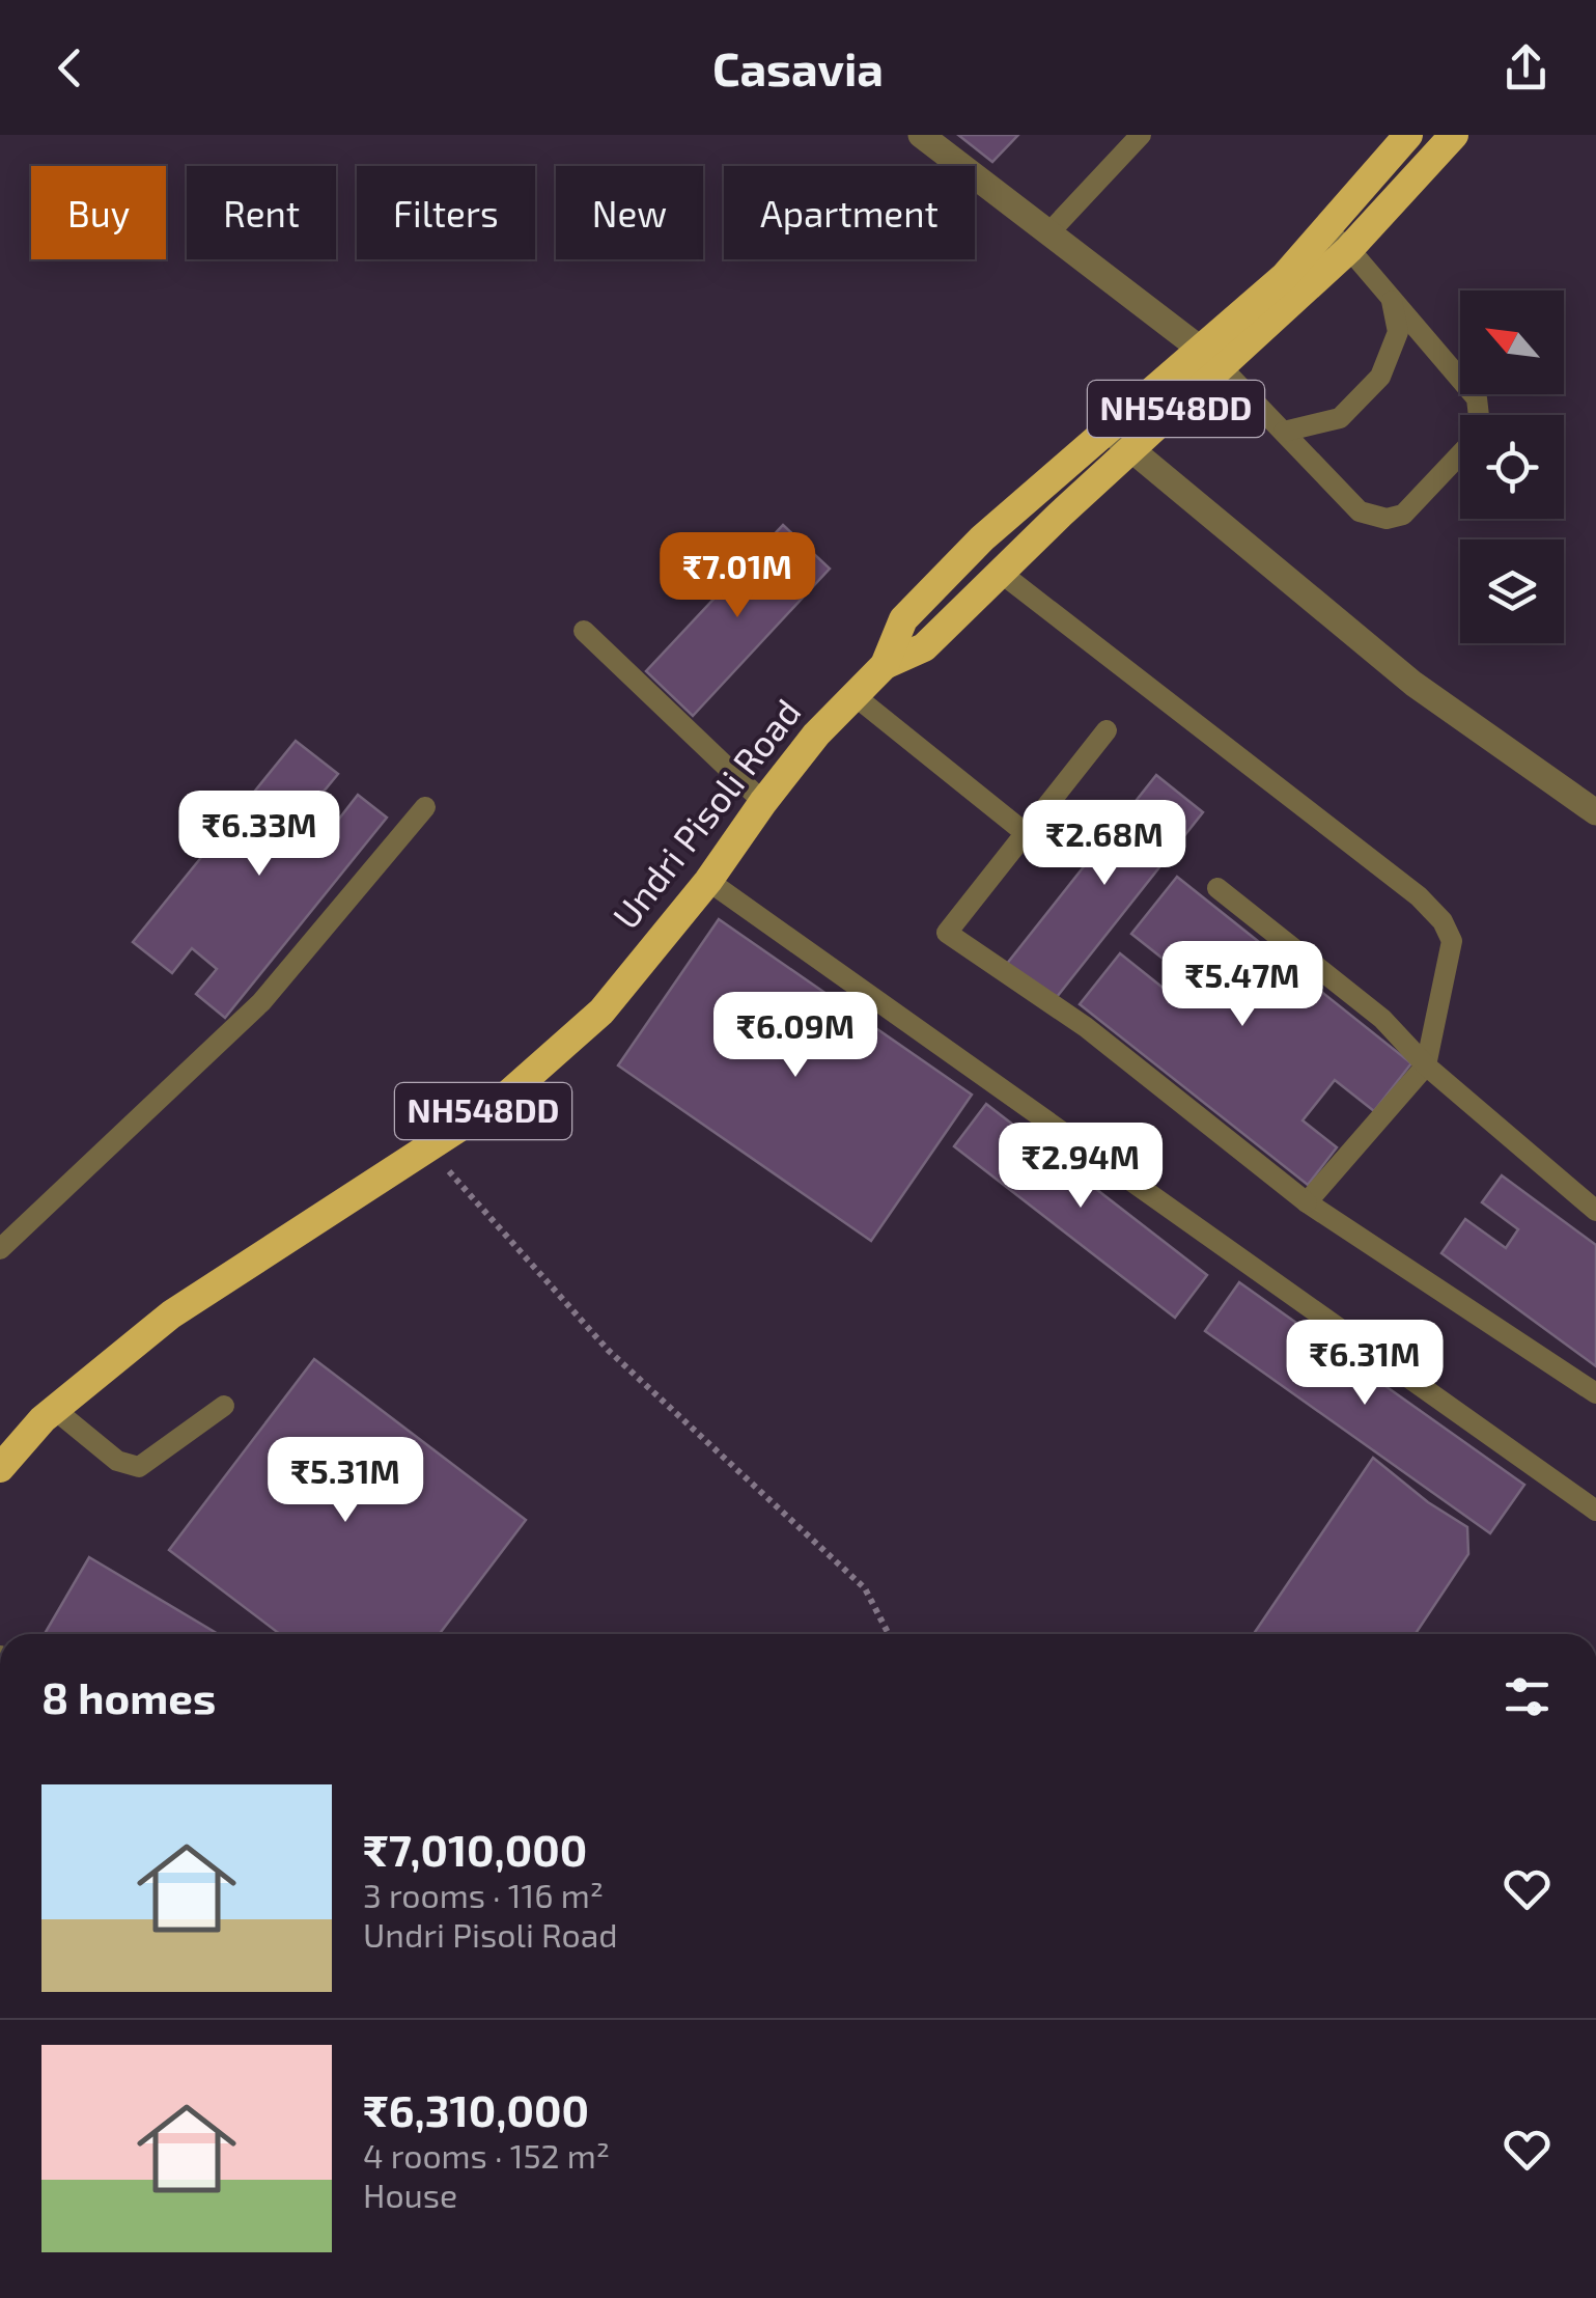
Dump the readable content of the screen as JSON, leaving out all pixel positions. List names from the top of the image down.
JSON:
{
  "streets": {
    "highway": ["NH548DD", "Undri Pisoli Road"]
  },
  "crossings": [
    ["NH548DD", "Undri Pisoli Road"]
  ],
  "north": "top left",
  "page": {
    "header": "Casavia",
    "chip": [
      "Buy",
      "Rent",
      "Filters",
      "New",
      "Apartment"
    ],
    "price": [
      "₹7.01M",
      "₹6.33M",
      "₹2.68M",
      "₹5.47M",
      "₹6.09M",
      "₹2.94M",
      "₹6.31M",
      "₹5.31M"
    ],
    "heading": "8 homes",
    "list": [
      {
        "name": "₹7,010,000",
        "note": "3 rooms · 116 m² · Undri Pisoli Road"
      },
      {
        "name": "₹6,310,000",
        "note": "4 rooms · 152 m² · House"
      }
    ]
  }
}
